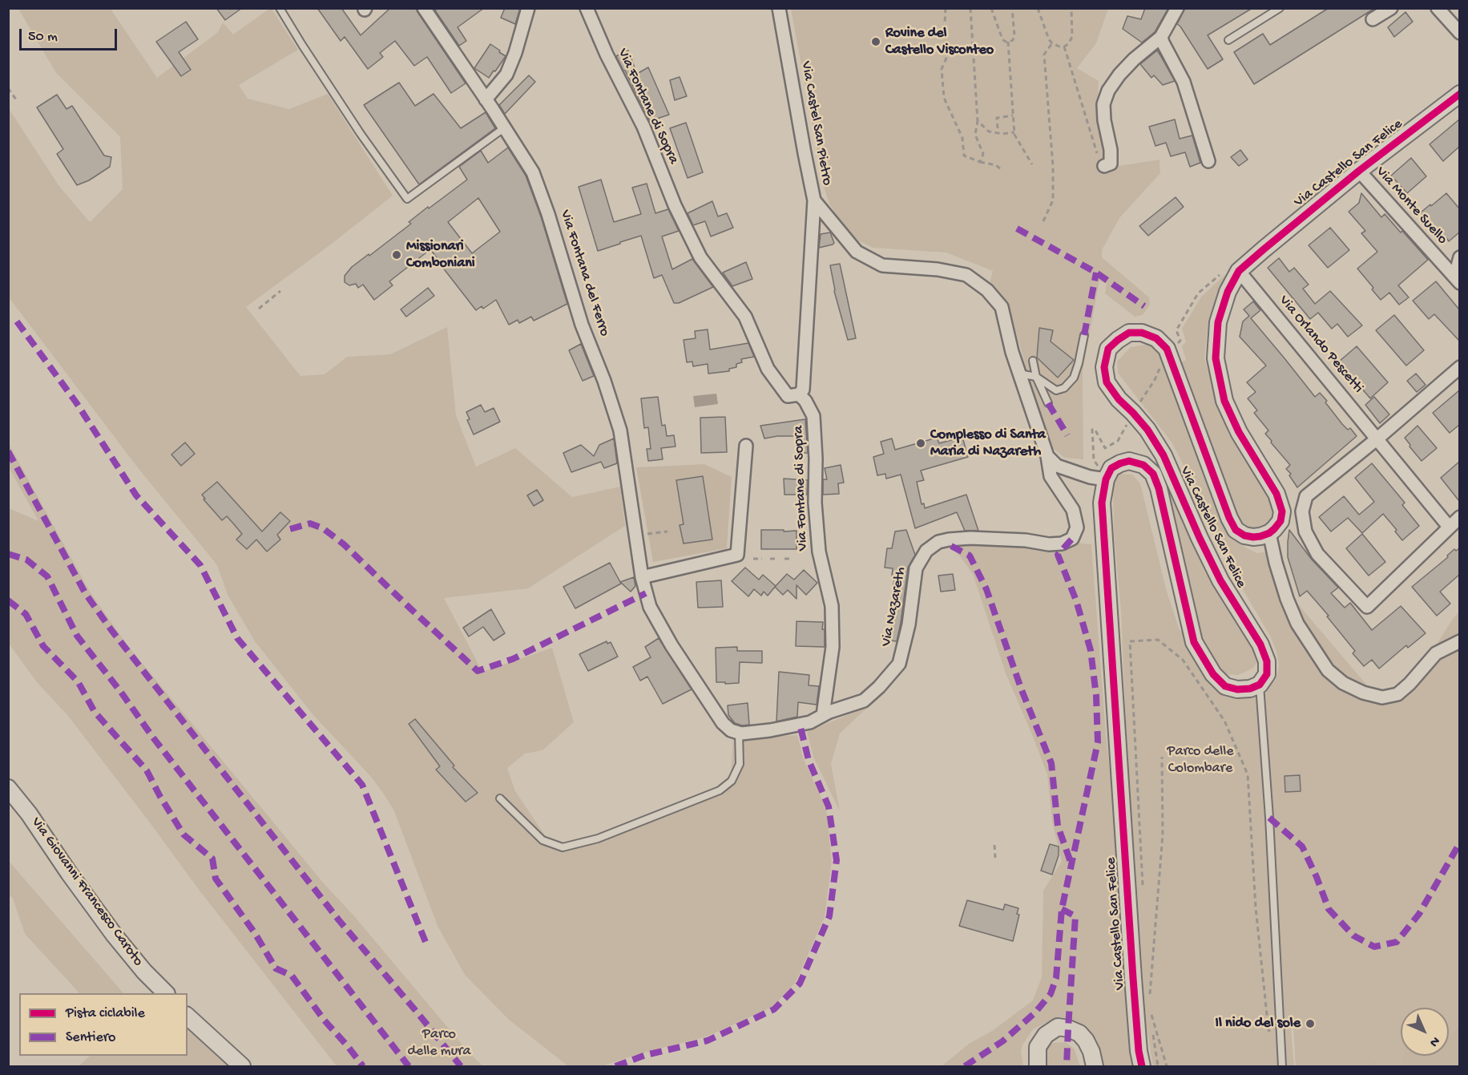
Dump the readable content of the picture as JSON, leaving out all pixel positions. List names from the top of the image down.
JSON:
{
  "streets": {
    "street": [
      "Via Fontane di Sopra",
      "Via Castel San Pietro",
      "Via Castello San Felice",
      "Via Monte Suello",
      "Via Fontana del Ferro",
      "Via Orlando Pescetti",
      "Via Nazareth",
      "Via Giovanni Francesco Caroto"
    ]
  },
  "crossings": [
    ["Via Fontane di Sopra", "Via Nazareth"],
    ["Via Castel San Pietro", "Via Nazareth"],
    ["Via Castello San Felice", "Via Monte Suello"],
    ["Via Castello San Felice", "Via Orlando Pescetti"]
  ],
  "parks": ["Parco delle Colombare", "Parco delle mura"],
  "places": [
    "Rovine del Castello Visconteo",
    "Missionari Comboniani",
    "Complesso di Santa Maria di Nazareth",
    "Il nido del sole"
  ],
  "legend": ["Pista ciclabile", "Sentiero"],
  "scale_bar": "50 m",
  "north": "bottom right"
}
